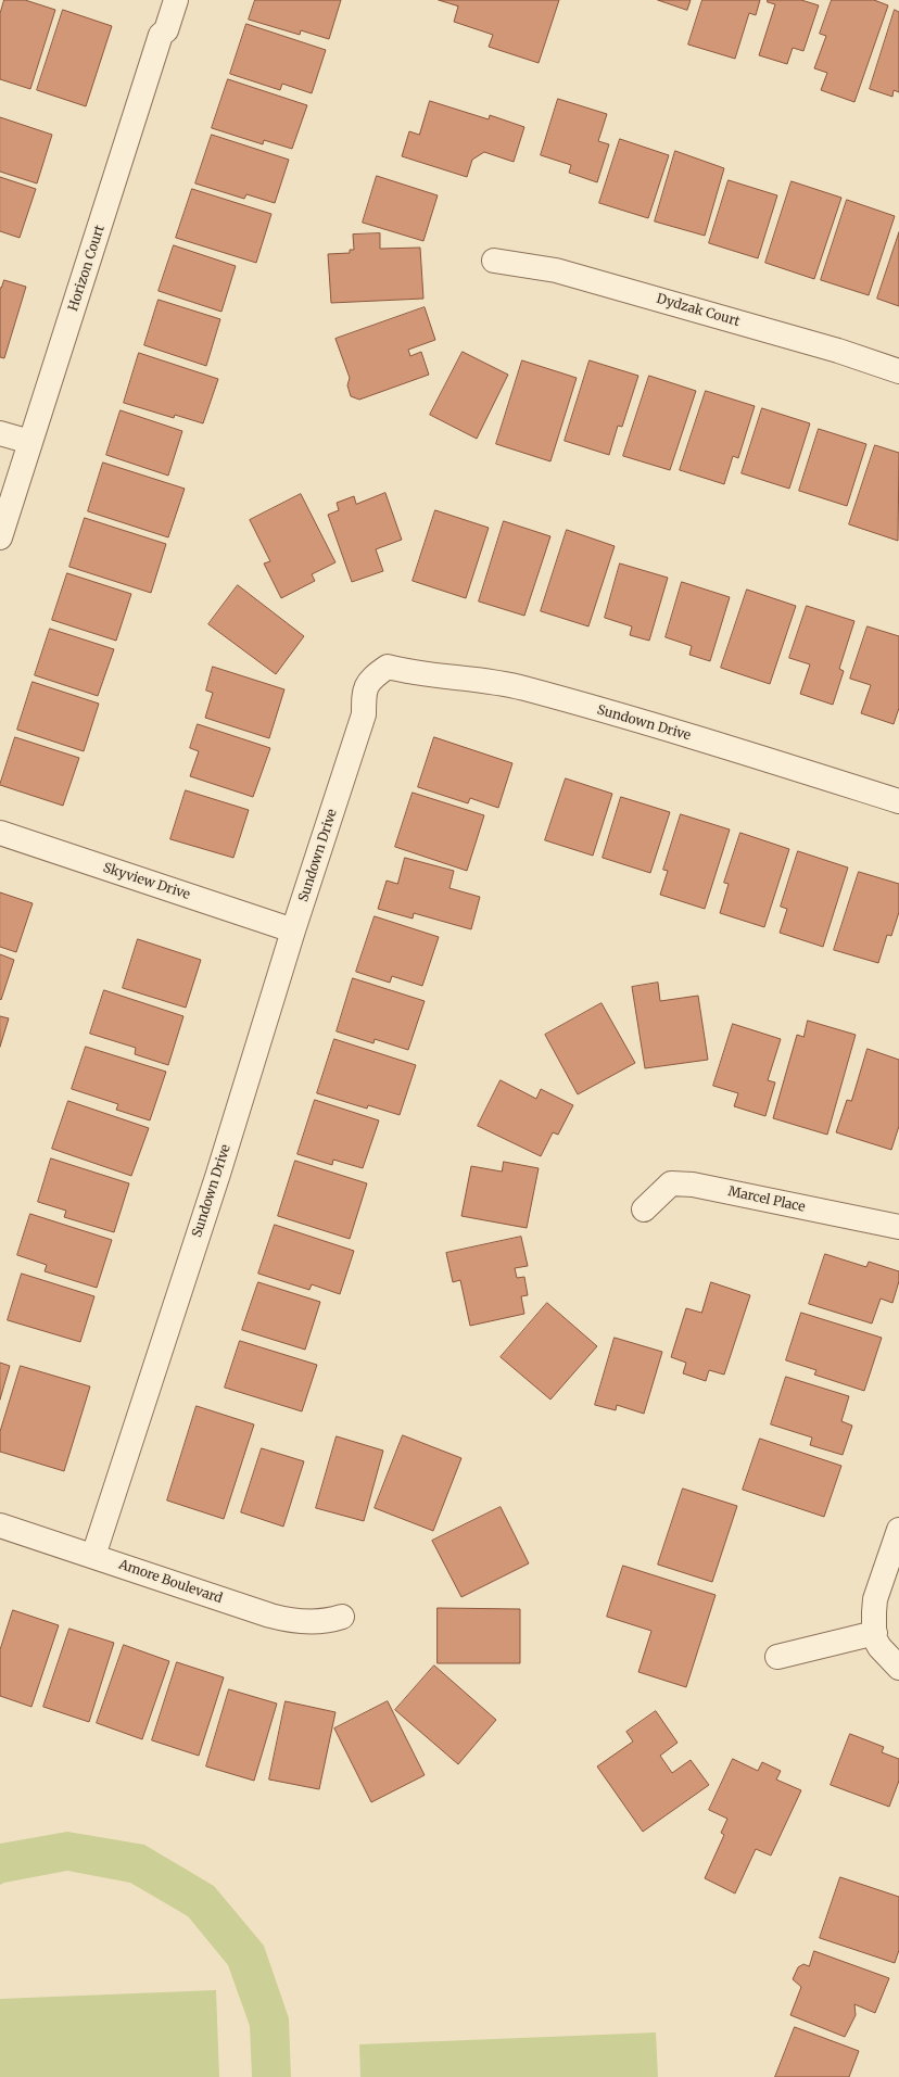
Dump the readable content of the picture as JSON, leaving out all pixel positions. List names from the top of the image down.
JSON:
{
  "streets": {
    "street": [
      "Horizon Court",
      "Dydzak Court",
      "Sundown Drive",
      "Skyview Drive",
      "Marcel Place",
      "Amore Boulevard"
    ]
  },
  "crossings": [
    ["Sundown Drive", "Skyview Drive"],
    ["Sundown Drive", "Amore Boulevard"]
  ]
}
